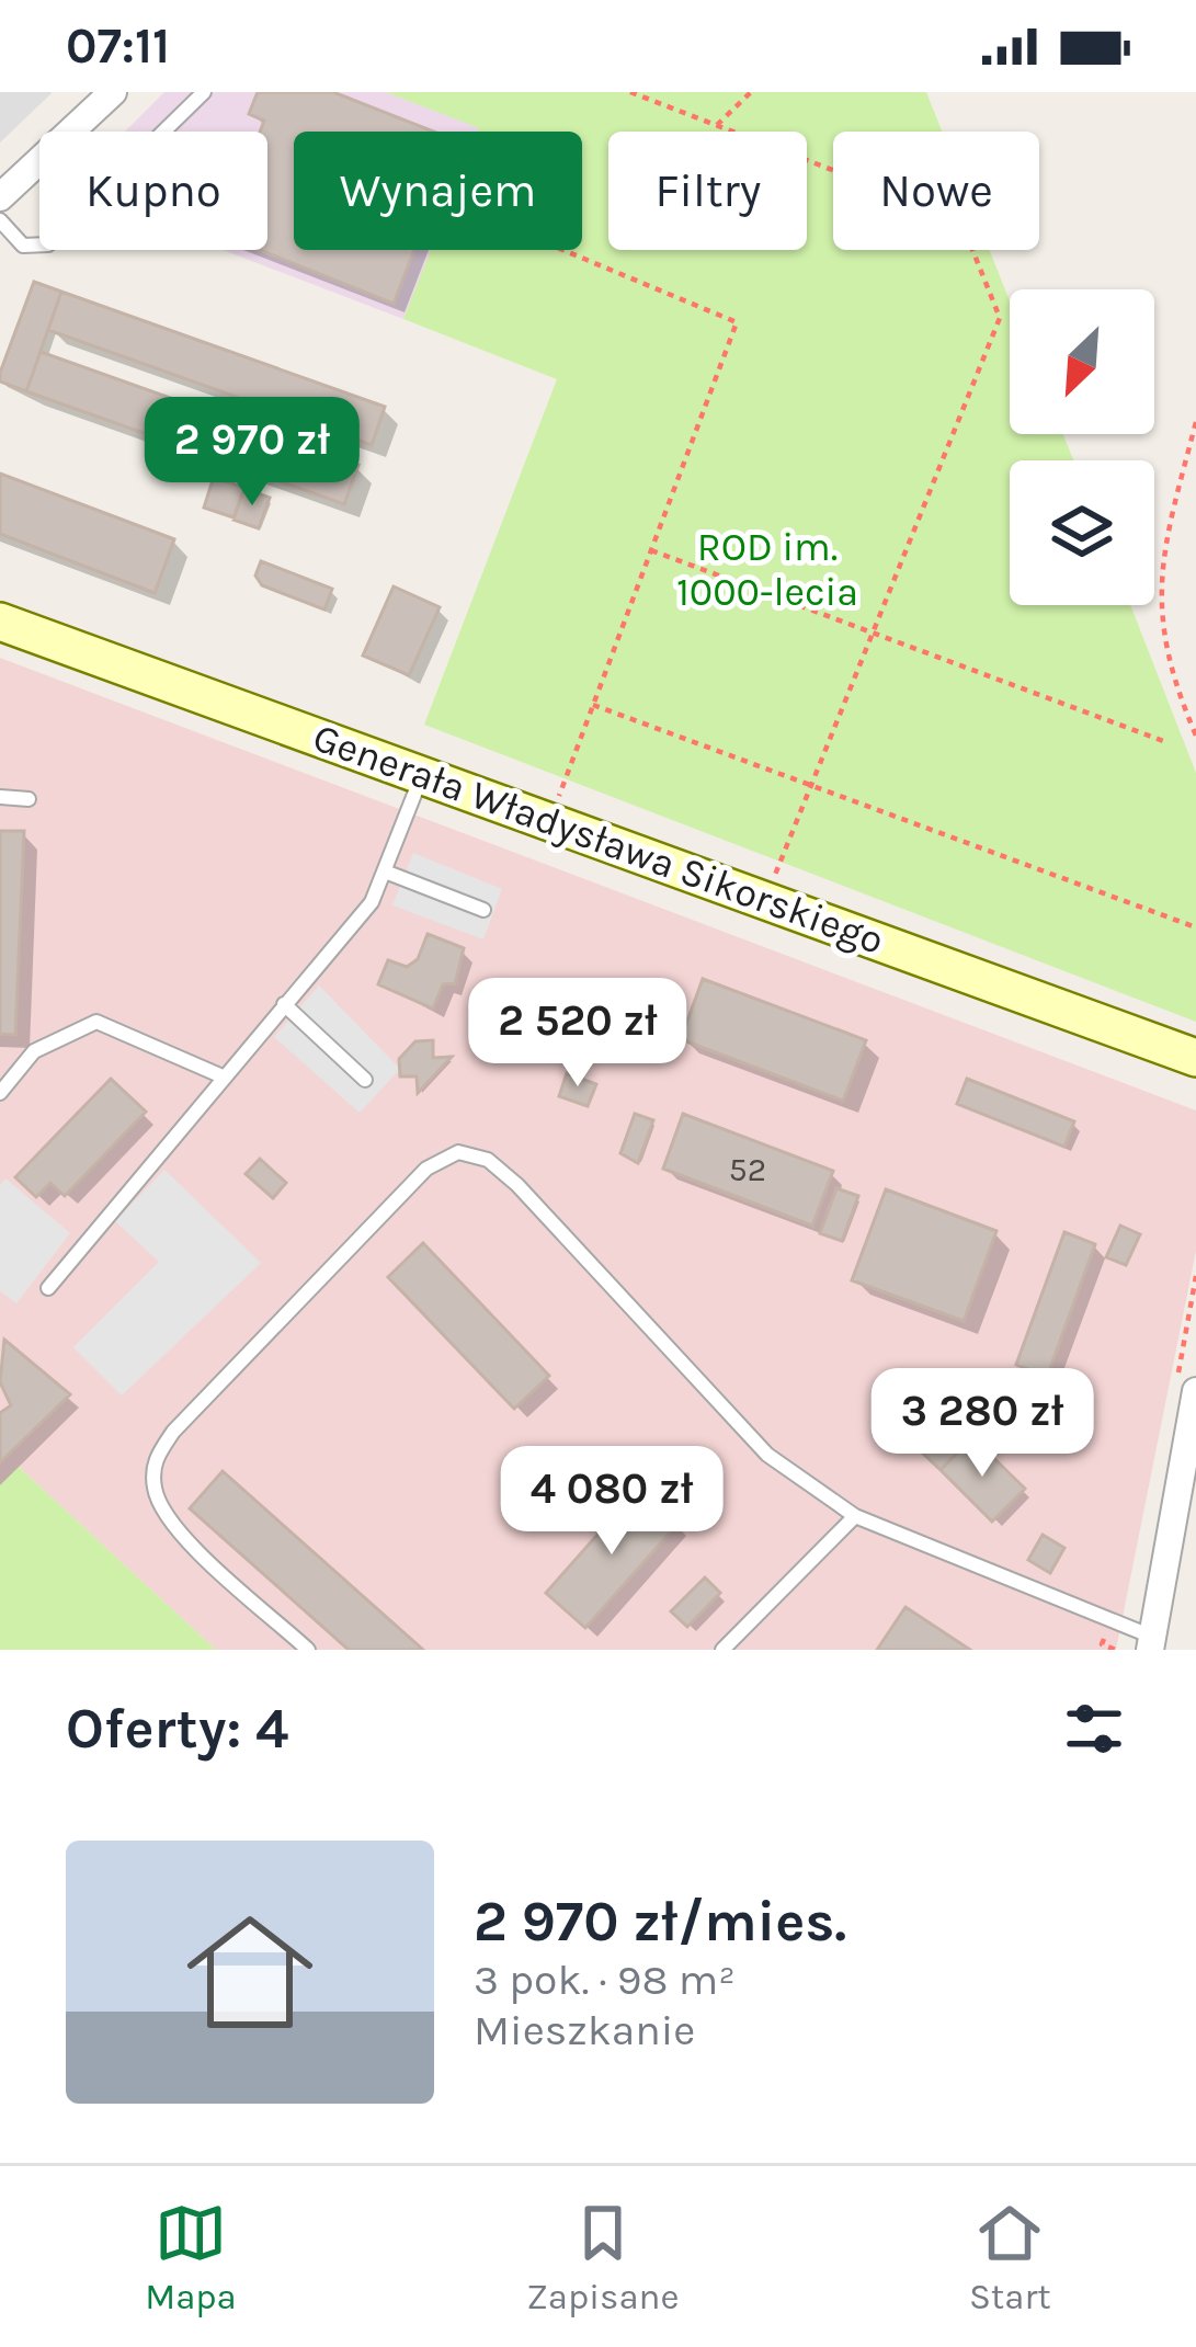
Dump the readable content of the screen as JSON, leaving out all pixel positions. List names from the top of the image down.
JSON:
{
  "streets": {
    "street": ["Generała Władysława Sikorskiego"]
  },
  "parks": ["ROD im. 1000-lecia"],
  "house_numbers": ["52"],
  "north": "bottom left",
  "page": {
    "status": "07:11",
    "chip": [
      "Kupno",
      "Wynajem",
      "Filtry",
      "Nowe"
    ],
    "price": [
      "2 970 zł",
      "2 520 zł",
      "3 280 zł",
      "4 080 zł"
    ],
    "heading": "Oferty: 4",
    "list": [
      {
        "name": "2 970 zł/mies.",
        "note": "3 pok. · 98 m² · Mieszkanie"
      }
    ],
    "tabs": ["Mapa", "Zapisane", "Start"]
  }
}
